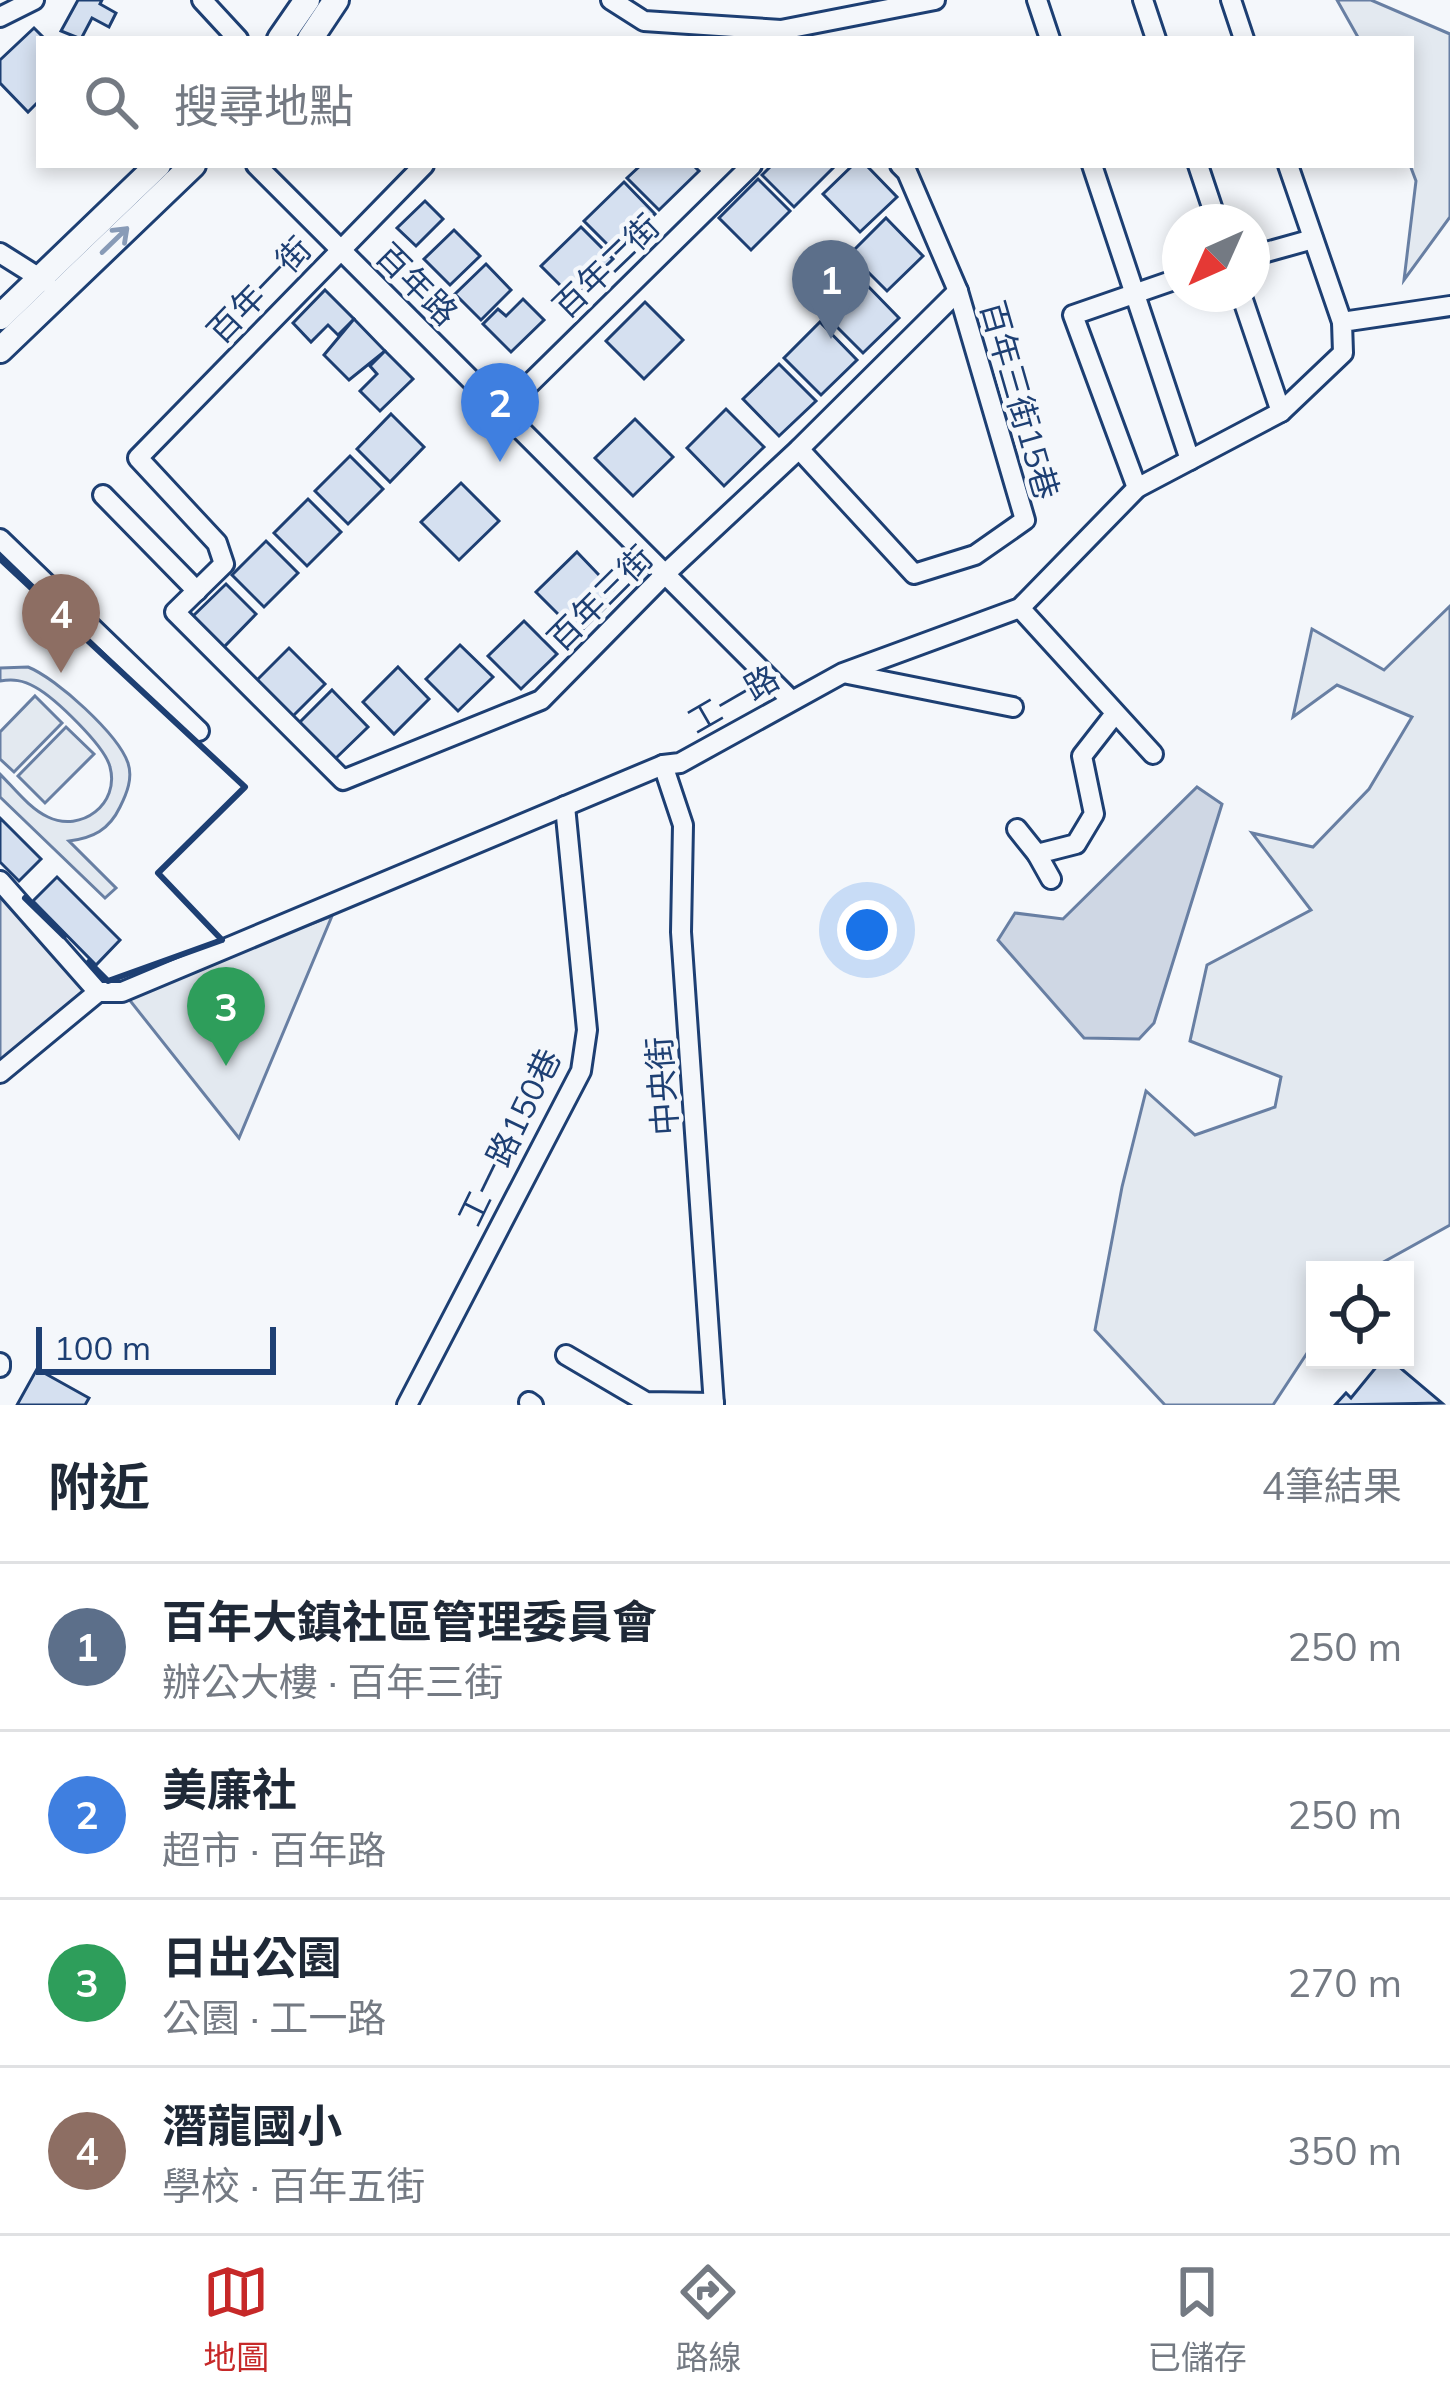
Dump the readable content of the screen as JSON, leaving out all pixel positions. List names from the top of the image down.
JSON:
{
  "streets": {
    "street": [
      "百年二街",
      "百年路",
      "百年一街",
      "百年三街15巷",
      "百年三街",
      "工一路",
      "中央街",
      "工一路150巷"
    ]
  },
  "crossings": [
    ["百年二街", "百年路"],
    ["百年路", "百年一街"],
    ["百年路", "百年三街"],
    ["百年路", "工一路"],
    ["百年一街", "百年三街"],
    ["百年三街15巷", "百年三街"],
    ["工一路", "中央街"],
    ["工一路", "工一路150巷"]
  ],
  "scale_bar": "100 m",
  "north": "bottom left",
  "page": {
    "search": "搜尋地點",
    "pins": [
      "1",
      "2",
      "4",
      "3"
    ],
    "scale": "100 m",
    "heading": ["附近", "4筆結果"],
    "list": [
      {
        "mark": "1",
        "name": "百年大鎮社區管理委員會",
        "note": "辦公大樓 · 百年三街",
        "value": "250 m"
      },
      {
        "mark": "2",
        "name": "美廉社",
        "note": "超市 · 百年路",
        "value": "250 m"
      },
      {
        "mark": "3",
        "name": "日出公園",
        "note": "公園 · 工一路",
        "value": "270 m"
      },
      {
        "mark": "4",
        "name": "潛龍國小",
        "note": "學校 · 百年五街",
        "value": "350 m"
      }
    ],
    "nav": ["地圖", "路線", "已儲存"]
  }
}
